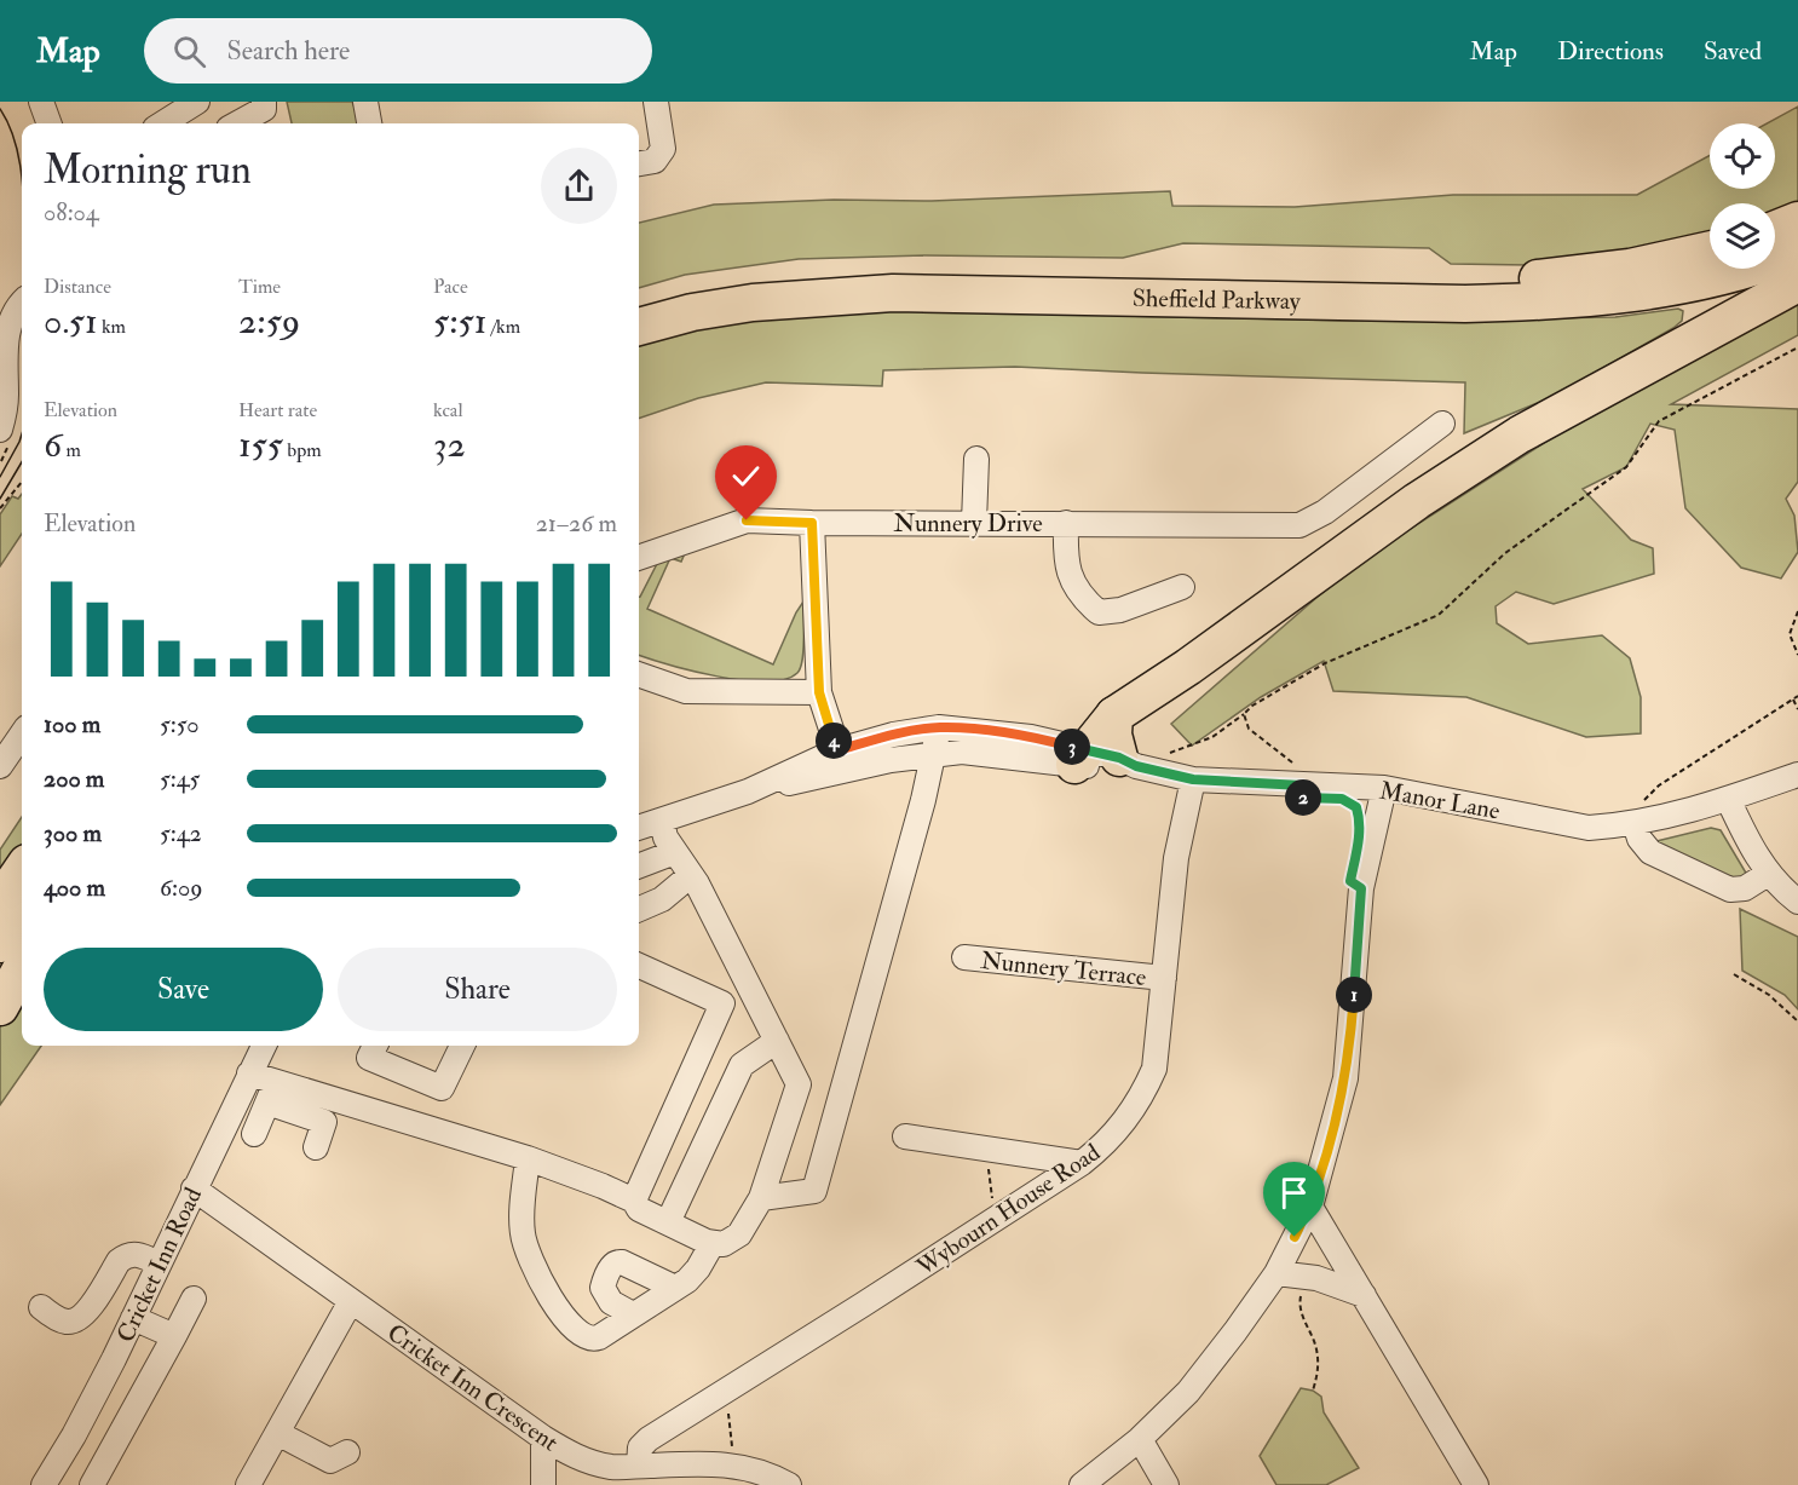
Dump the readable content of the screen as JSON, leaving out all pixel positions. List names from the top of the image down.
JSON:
{
  "streets": {
    "highway": ["Sheffield Parkway"],
    "street": [
      "Nunnery Drive",
      "Manor Lane",
      "Nunnery Terrace",
      "Wybourn House Road",
      "Cricket Inn Road",
      "Cricket Inn Crescent"
    ]
  },
  "crossings": [
    ["Manor Lane", "Wybourn House Road"],
    ["Nunnery Terrace", "Wybourn House Road"],
    ["Wybourn House Road", "Cricket Inn Crescent"],
    ["Cricket Inn Road", "Cricket Inn Crescent"]
  ],
  "page": {
    "header": "Map",
    "search": "Search here",
    "nav": ["Map", "Directions", "Saved"],
    "heading": ["Morning run", "08:04"],
    "stats": [
      ["Distance", "0.51 km"],
      ["Time", "2:59"],
      ["Pace", "5:51 /km"],
      ["Elevation", "6 m"],
      ["Heart rate", "155 bpm"],
      ["kcal", "32"]
    ],
    "chart": ["Elevation", "21–26 m"],
    "list": [
      {
        "name": "100 m",
        "note": "5:50"
      },
      {
        "name": "200 m",
        "note": "5:45"
      },
      {
        "name": "300 m",
        "note": "5:42"
      },
      {
        "name": "400 m",
        "note": "6:09"
      }
    ],
    "pins": [
      "4",
      "3",
      "2",
      "1"
    ],
    "buttons": ["Save", "Share"]
  }
}
